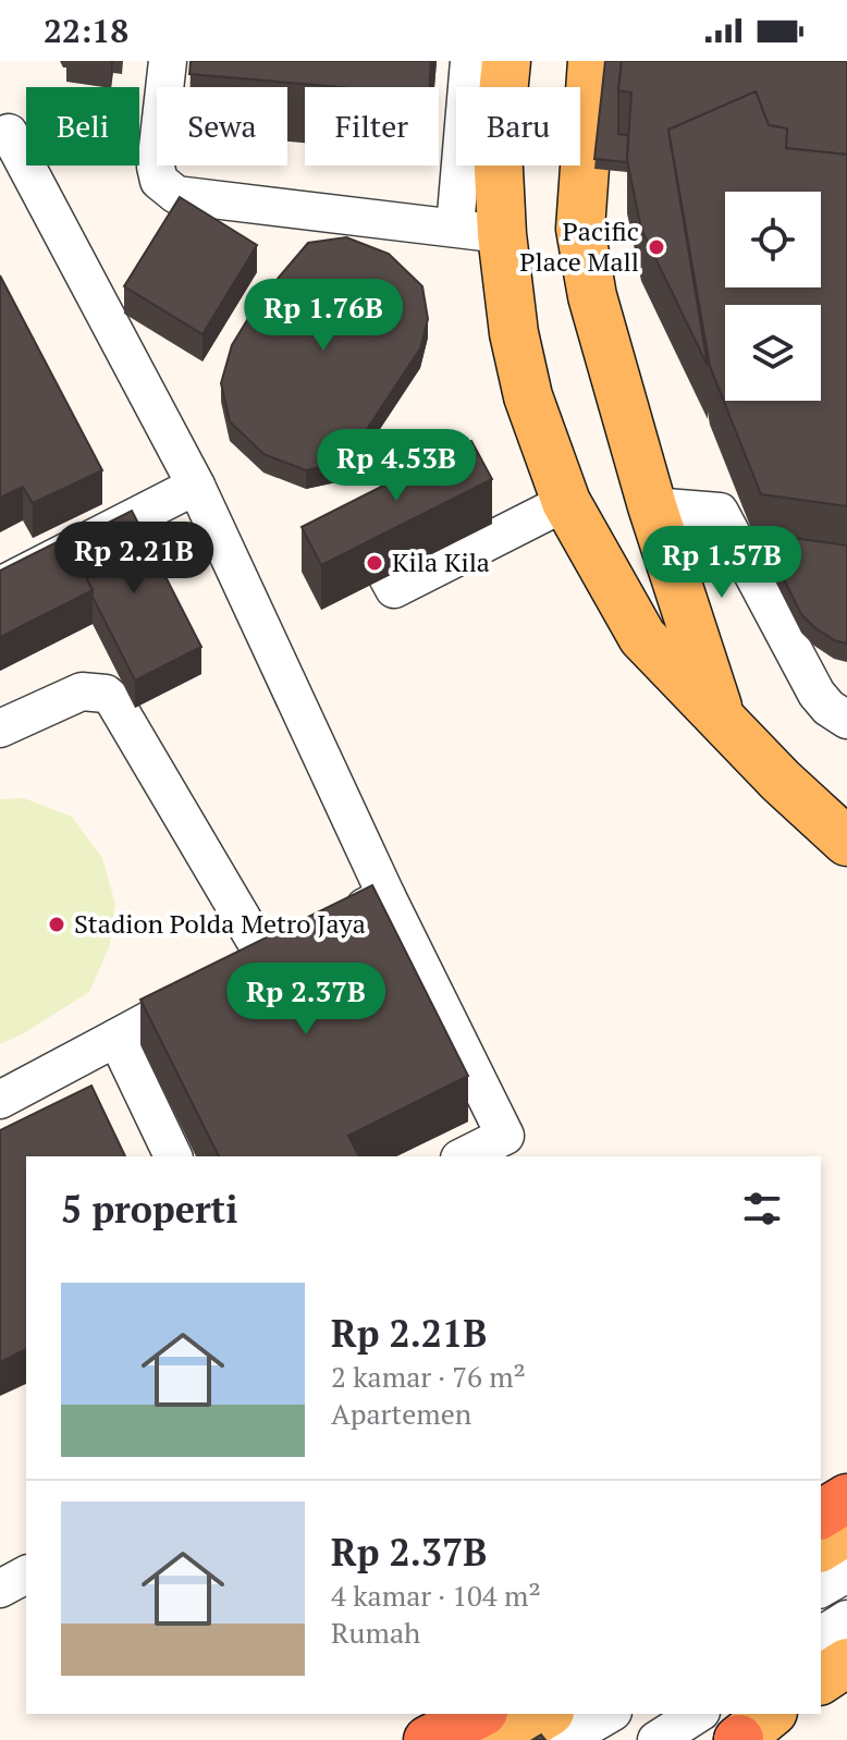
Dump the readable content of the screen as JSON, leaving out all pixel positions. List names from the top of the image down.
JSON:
{
  "places": ["Pacific Place Mall", "Kila Kila", "Stadion Polda Metro Jaya"],
  "page": {
    "status": "22:18",
    "chip": [
      "Beli",
      "Sewa",
      "Filter",
      "Baru"
    ],
    "price": [
      "Rp 1.76B",
      "Rp 4.53B",
      "Rp 2.21B",
      "Rp 1.57B",
      "Rp 2.37B"
    ],
    "heading": "5 properti",
    "list": [
      {
        "name": "Rp 2.21B",
        "note": "2 kamar · 76 m² · Apartemen"
      },
      {
        "name": "Rp 2.37B",
        "note": "4 kamar · 104 m² · Rumah"
      }
    ]
  }
}
